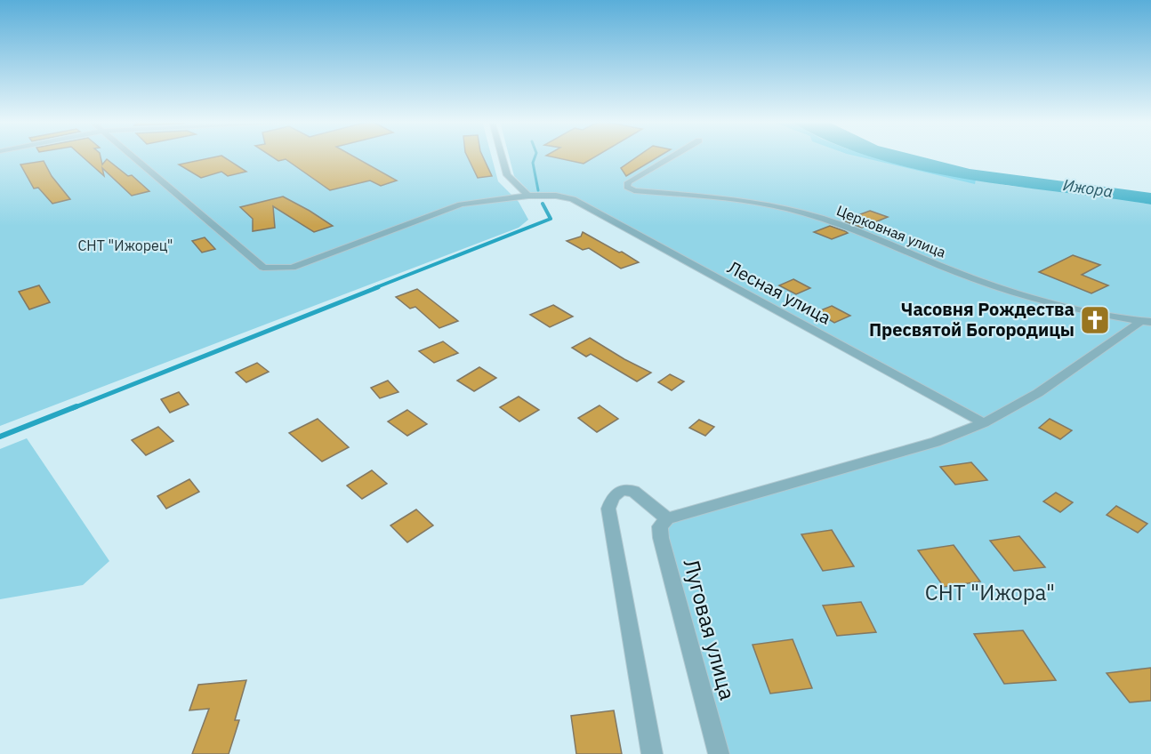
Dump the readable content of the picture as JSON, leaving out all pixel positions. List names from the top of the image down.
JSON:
{
  "streets": {
    "street": ["Церковная улица", "Лесная улица", "Луговая улица"]
  },
  "water": ["Ижора"],
  "parks": ["СНТ \"Ижорец\"", "СНТ \"Ижора\""],
  "places": {
    "church": ["Часовня Рождества Пресвятой Богородицы"]
  }
}
